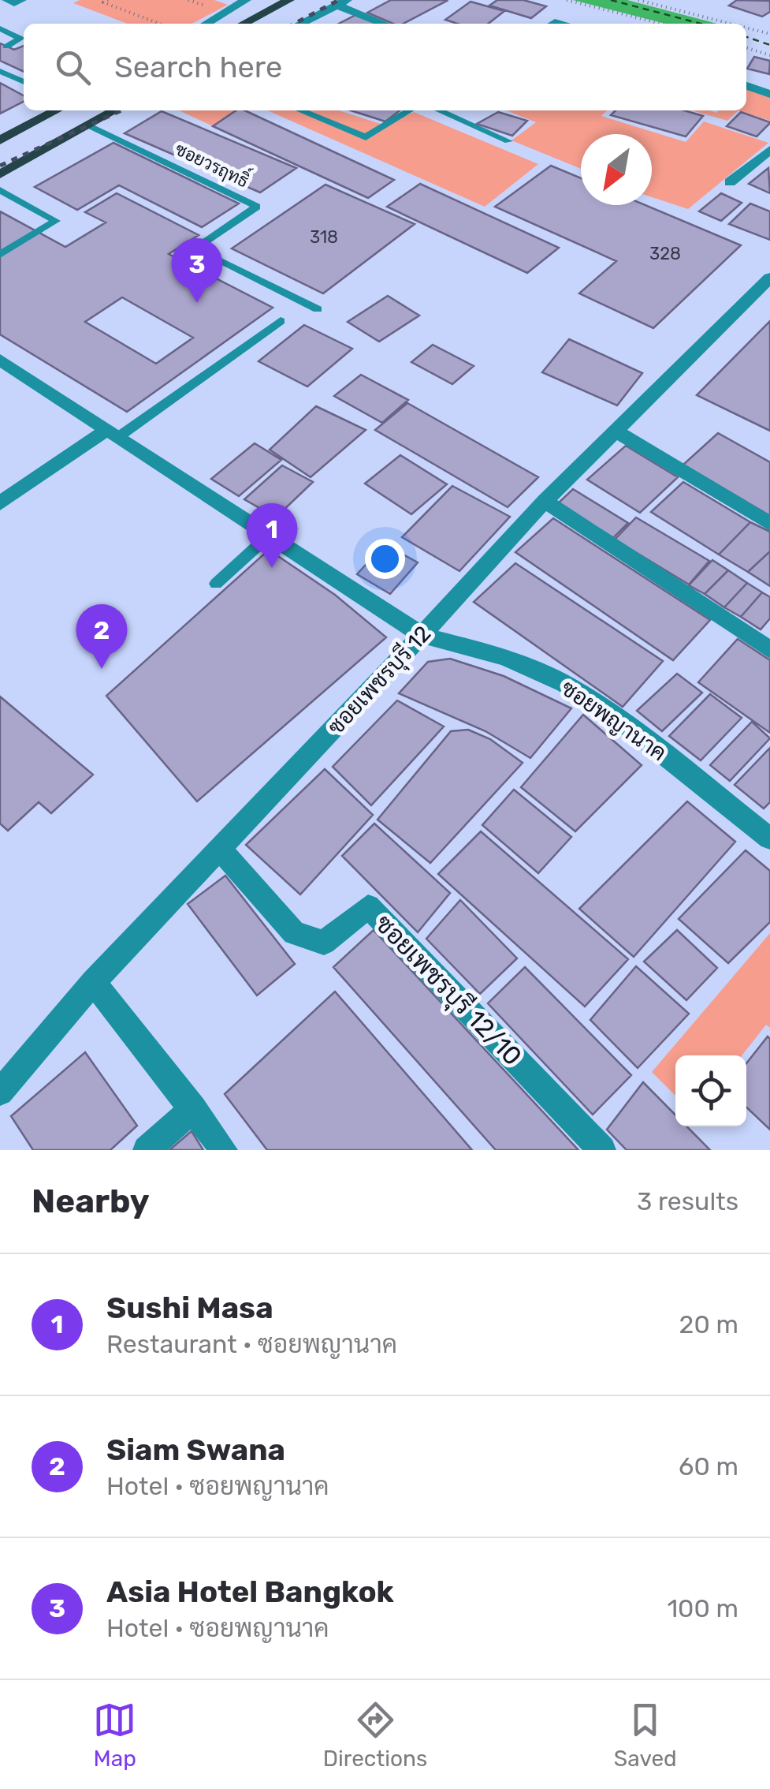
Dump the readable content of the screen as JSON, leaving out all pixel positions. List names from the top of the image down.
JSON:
{
  "streets": {
    "street": ["ซอยเพชรบุรี 12", "ซอยพญานาค", "ซอยเพชรบุรี 12/10"],
    "lane": ["ซอยวรฤทธิ์"]
  },
  "crossings": [
    ["ซอยเพชรบุรี 12", "ซอยพญานาค"],
    ["ซอยเพชรบุรี 12", "ซอยเพชรบุรี 12/10"]
  ],
  "house_numbers": ["318", "328"],
  "north": "bottom left",
  "page": {
    "search": "Search here",
    "pins": ["3", "1", "2"],
    "heading": ["Nearby", "3 results"],
    "list": [
      {
        "mark": "1",
        "name": "Sushi Masa",
        "note": "Restaurant · ซอยพญานาค",
        "value": "20 m"
      },
      {
        "mark": "2",
        "name": "Siam Swana",
        "note": "Hotel · ซอยพญานาค",
        "value": "60 m"
      },
      {
        "mark": "3",
        "name": "Asia Hotel Bangkok",
        "note": "Hotel · ซอยพญานาค",
        "value": "100 m"
      }
    ],
    "nav": ["Map", "Directions", "Saved"]
  }
}
